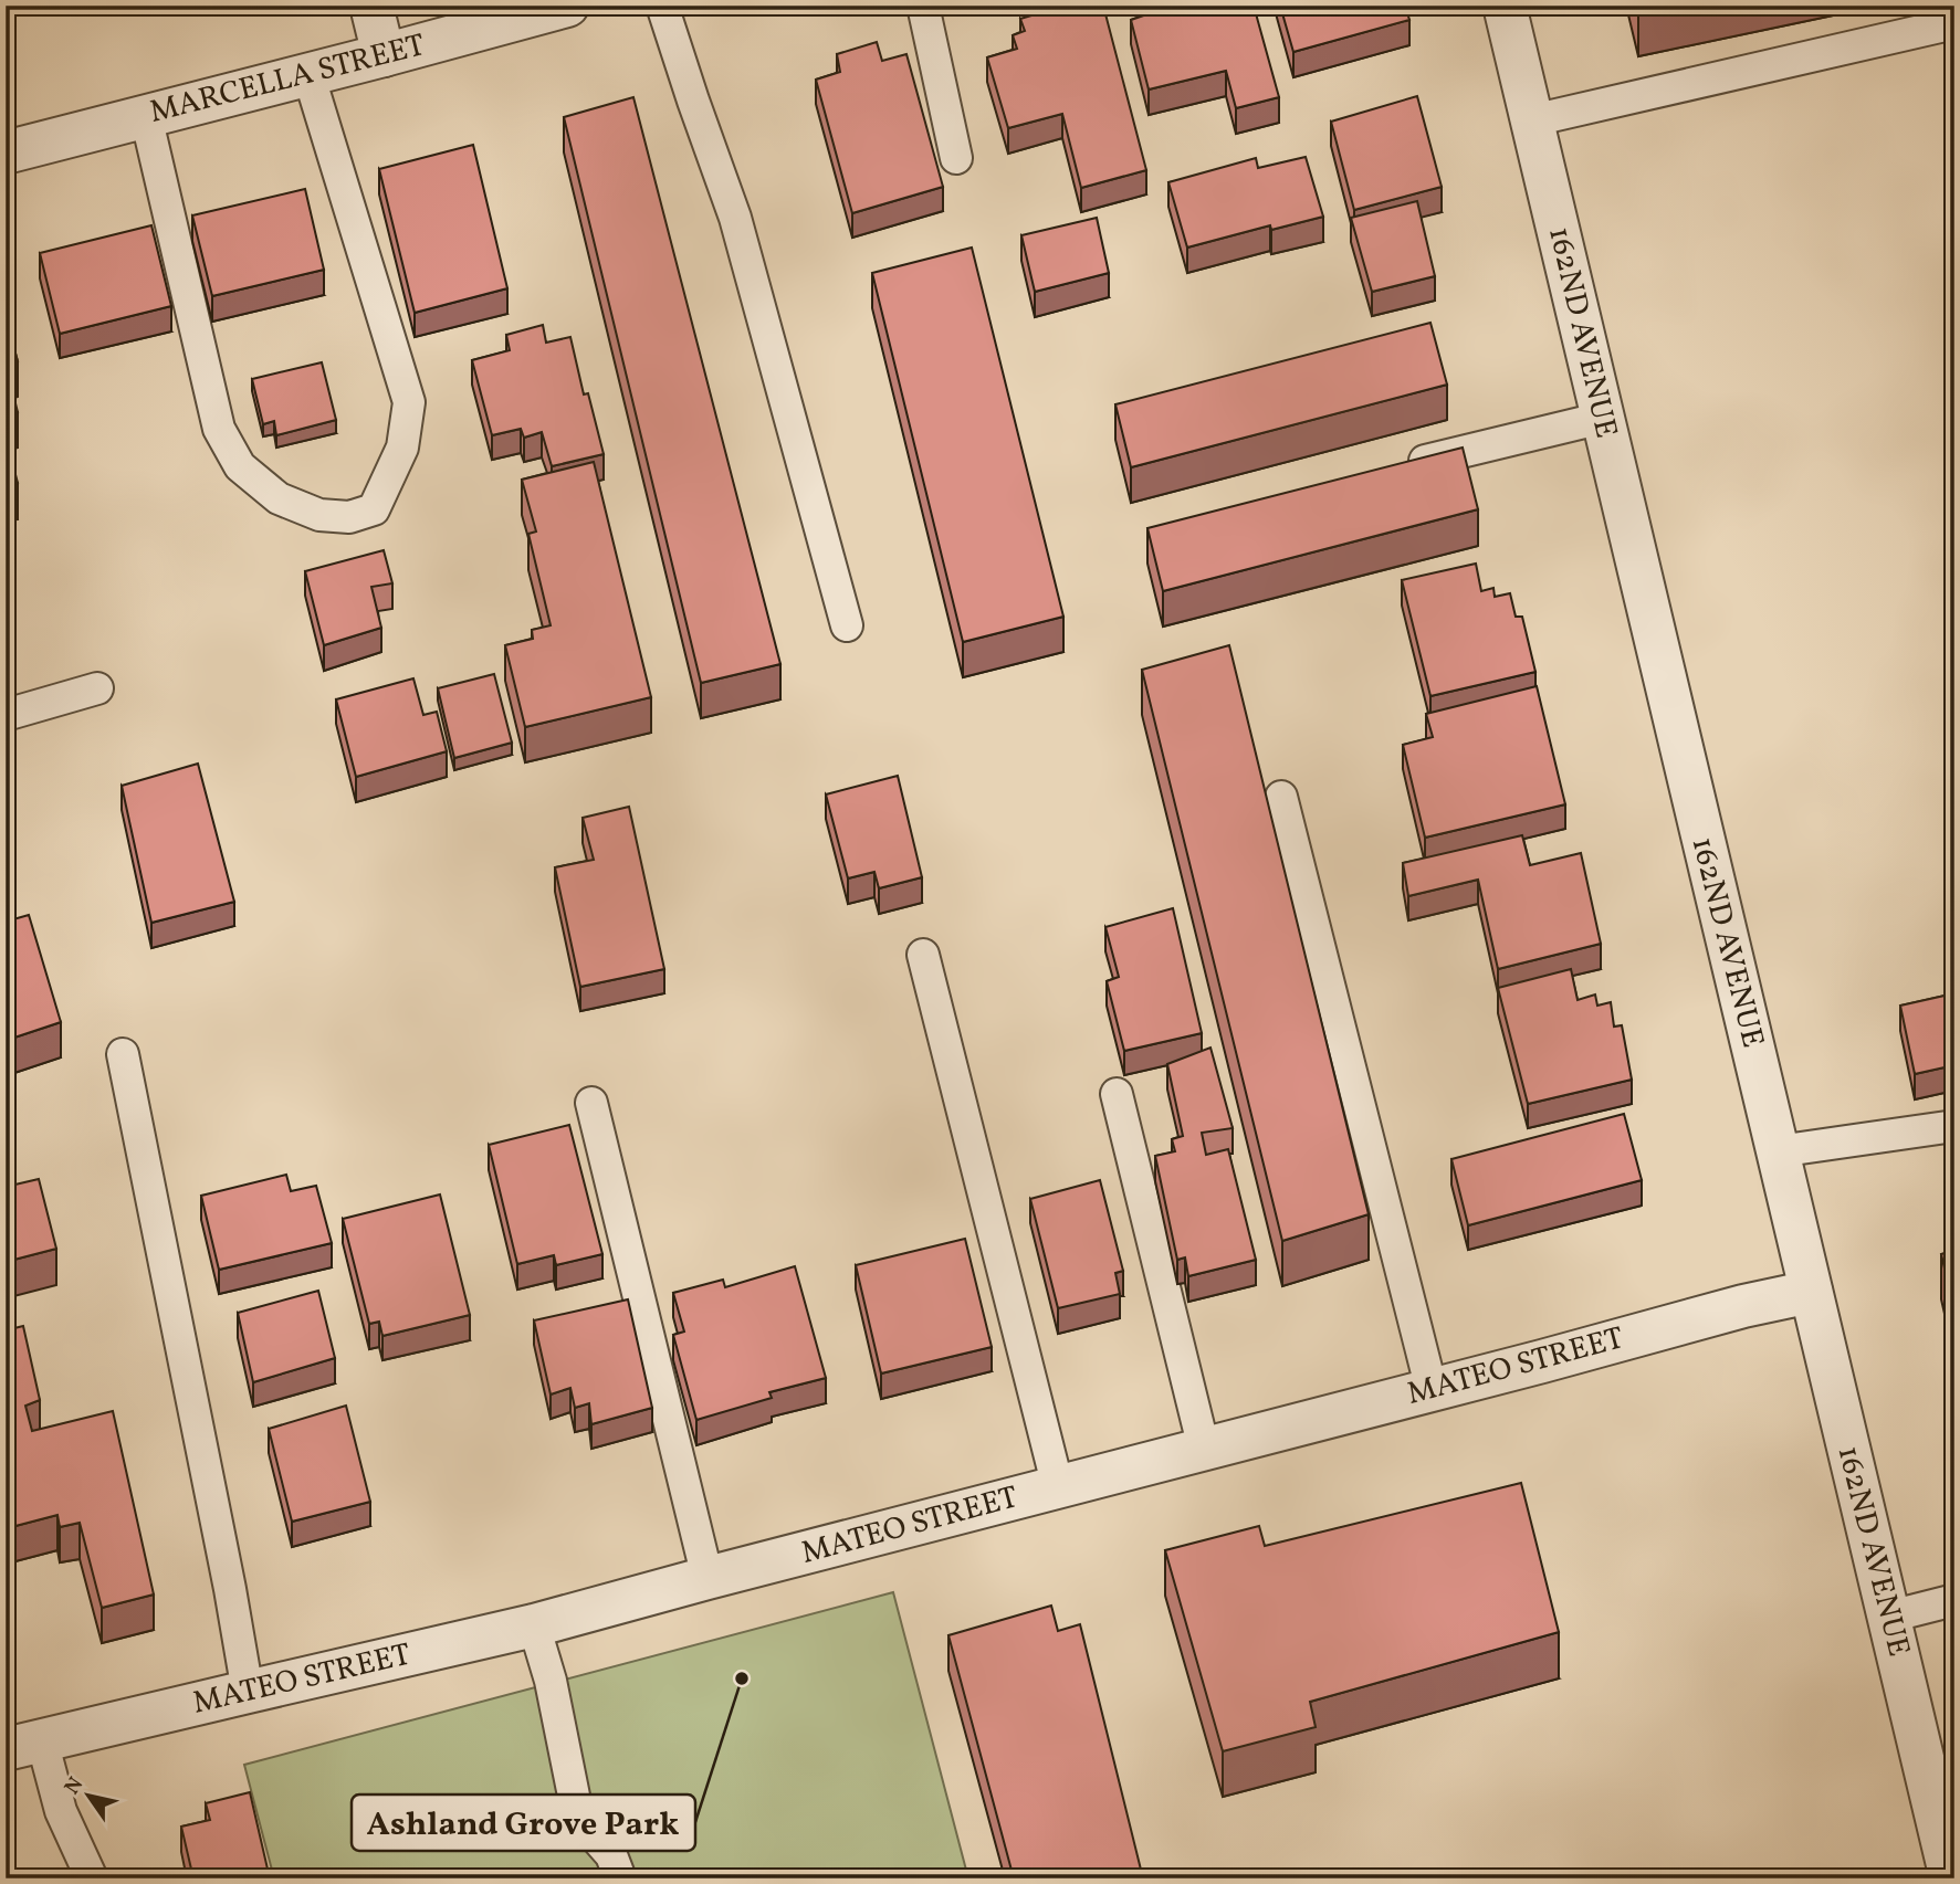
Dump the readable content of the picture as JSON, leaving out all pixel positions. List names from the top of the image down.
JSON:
{
  "streets": {
    "street": ["MARCELLA STREET", "162ND AVENUE", "MATEO STREET"]
  },
  "crossings": [
    ["162ND AVENUE", "MATEO STREET"]
  ],
  "places": ["Ashland Grove Park"],
  "north": "top left"
}
